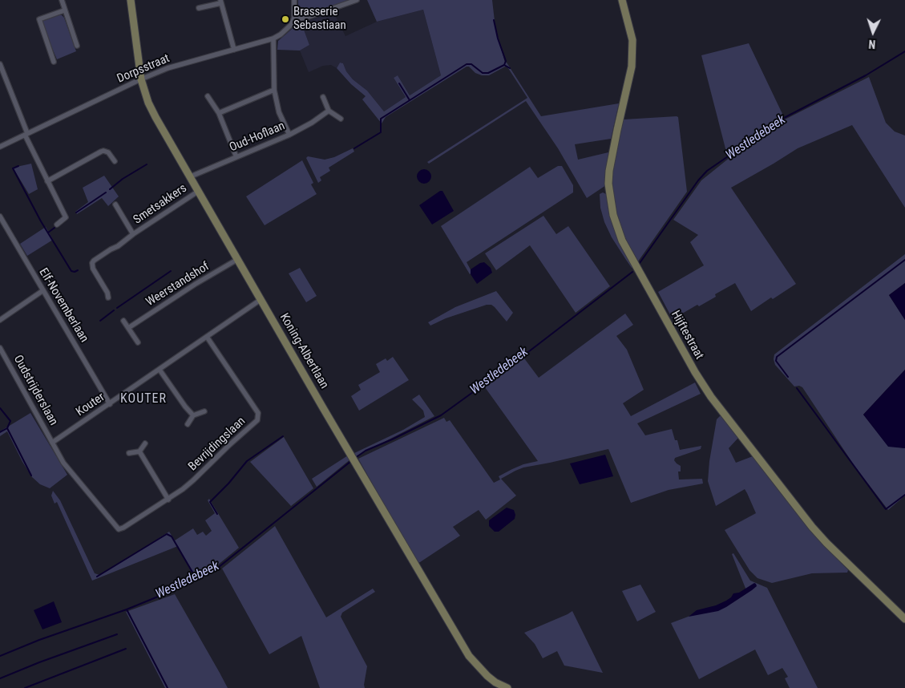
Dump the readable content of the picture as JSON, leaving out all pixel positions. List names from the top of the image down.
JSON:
{
  "streets": {
    "street": [
      "Dorpsstraat",
      "Oud-Hoflaan",
      "Smetsakkers",
      "Weerstandshof",
      "Elf-Novemberlaan",
      "Hijftestraat",
      "Koning-Albertlaan",
      "Oudstrijderslaan",
      "Kouter",
      "Bevrijdingslaan"
    ]
  },
  "crossings": [
    ["Dorpsstraat", "Koning-Albertlaan"],
    ["Oud-Hoflaan", "Koning-Albertlaan"],
    ["Smetsakkers", "Koning-Albertlaan"],
    ["Weerstandshof", "Koning-Albertlaan"],
    ["Elf-Novemberlaan", "Kouter"],
    ["Koning-Albertlaan", "Kouter"],
    ["Oudstrijderslaan", "Kouter"],
    ["Oudstrijderslaan", "Bevrijdingslaan"],
    ["Kouter", "Bevrijdingslaan"]
  ],
  "districts": ["KOUTER"],
  "water": ["Westledebeek"],
  "places": ["Brasserie Sebastiaan"],
  "north": "bottom"
}
